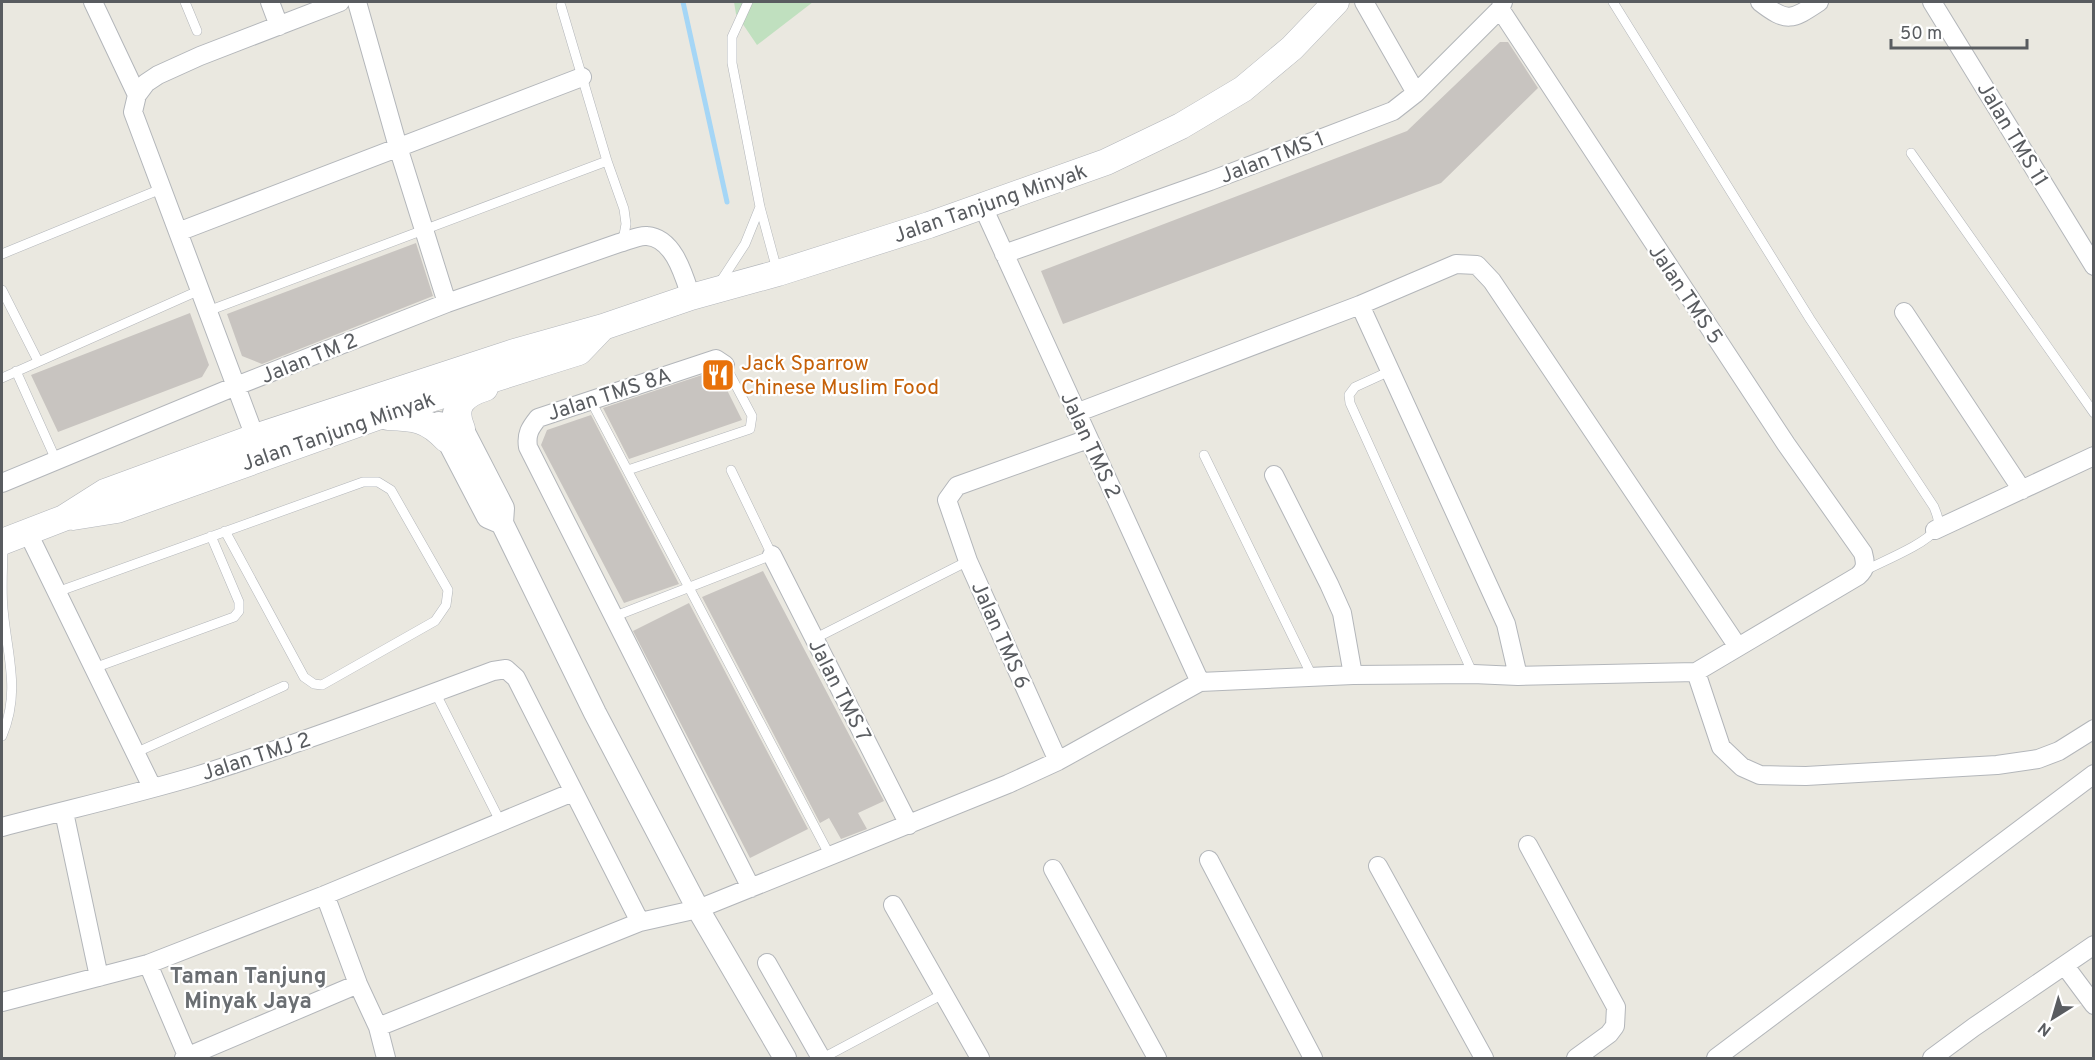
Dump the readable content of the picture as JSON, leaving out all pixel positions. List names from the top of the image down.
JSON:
{
  "streets": {
    "main road": ["Jalan Tanjung Minyak"],
    "street": [
      "Jalan TMS 11",
      "Jalan TMS 1",
      "Jalan TMS 5",
      "Jalan TM 2",
      "Jalan TMS 8A",
      "Jalan TMS 2",
      "Jalan TMS 6",
      "Jalan TMS 7",
      "Jalan TMJ 2"
    ]
  },
  "crossings": [
    ["Jalan TMS 1", "Jalan TMS 5"],
    ["Jalan TMS 1", "Jalan TMS 2"],
    ["Jalan Tanjung Minyak", "Jalan TM 2"],
    ["Jalan Tanjung Minyak", "Jalan TMS 2"],
    ["Jalan TMS 2", "Jalan TMS 6"]
  ],
  "districts": ["Taman Tanjung Minyak Jaya"],
  "places": {
    "restaurant": ["Jack Sparrow Chinese Muslim Food"]
  },
  "scale_bar": "50 m",
  "north": "bottom left"
}
